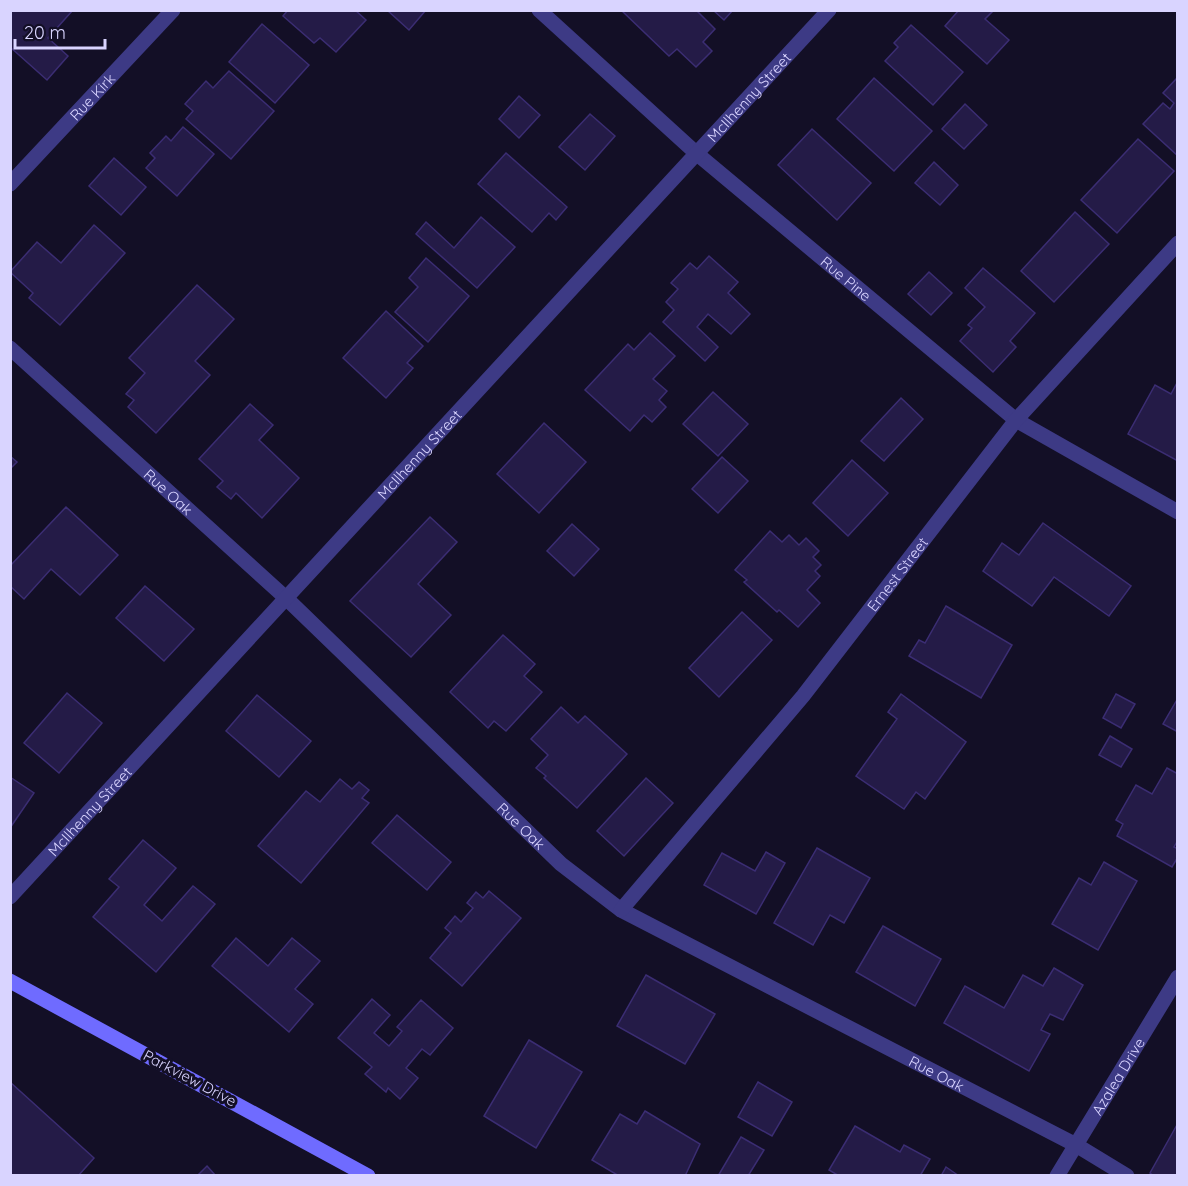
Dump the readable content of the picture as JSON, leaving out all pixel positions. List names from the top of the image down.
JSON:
{
  "streets": {
    "main road": ["Parkview Drive"],
    "street": [
      "McIlhenny Street",
      "Rue Kirk",
      "Rue Pine",
      "Rue Oak",
      "Ernest Street",
      "Azalea Drive"
    ]
  },
  "crossings": [
    ["McIlhenny Street", "Rue Pine"],
    ["McIlhenny Street", "Rue Oak"],
    ["Rue Pine", "Ernest Street"],
    ["Rue Oak", "Ernest Street"],
    ["Rue Oak", "Azalea Drive"]
  ],
  "scale_bar": "20 m"
}
